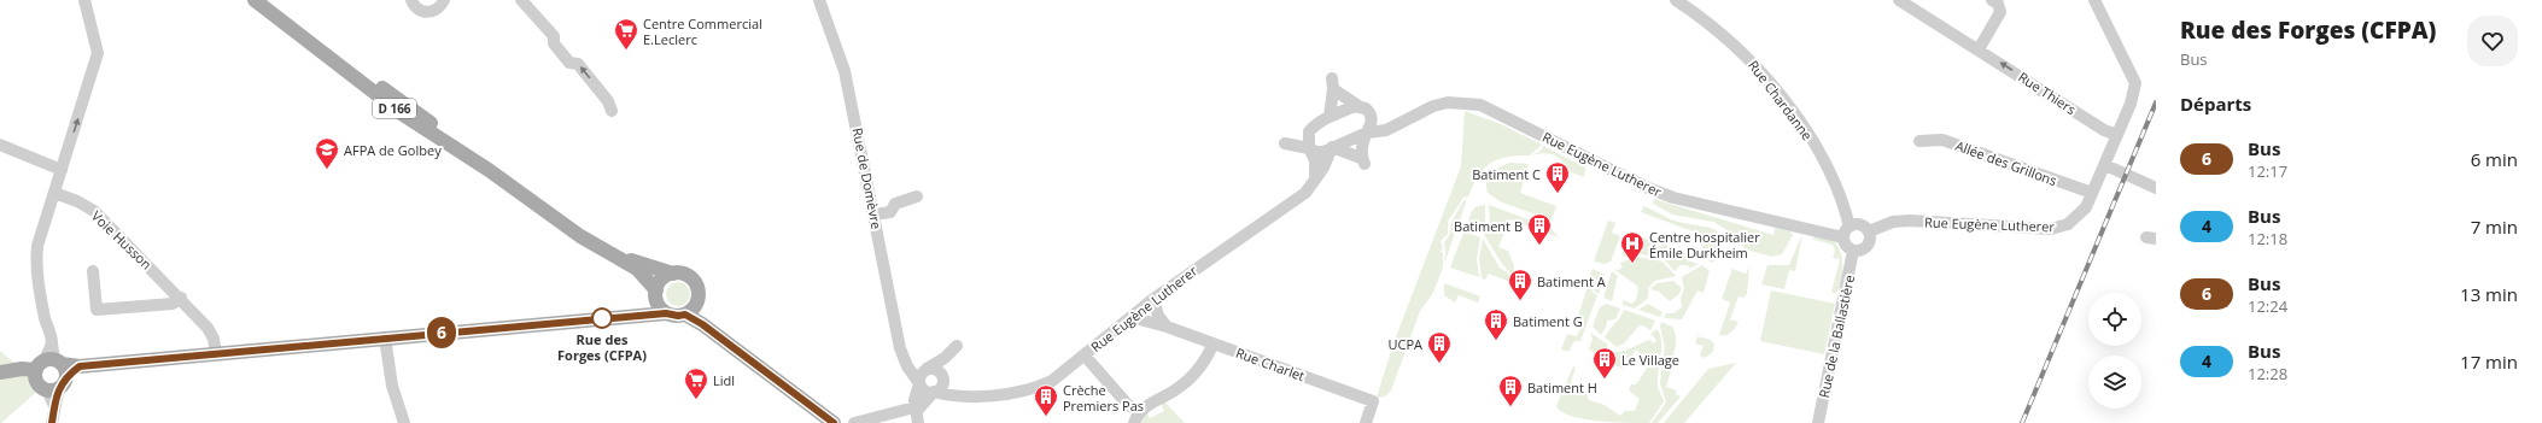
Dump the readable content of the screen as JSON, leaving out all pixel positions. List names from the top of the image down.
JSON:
{
  "streets": {
    "main road": ["D 166"],
    "street": [
      "Rue Thiers",
      "Rue Chardanne",
      "Allée des Grillons",
      "Rue Eugène Lutherer",
      "Rue de Domèvre",
      "Voie Husson",
      "Rue de la Ballastière",
      "Rue Charlet"
    ]
  },
  "crossings": [
    ["Rue Thiers", "Rue Eugène Lutherer"],
    ["Rue Chardanne", "Rue Eugène Lutherer"],
    ["Rue Chardanne", "Rue de la Ballastière"],
    ["Allée des Grillons", "Rue Eugène Lutherer"],
    ["Rue Eugène Lutherer", "Rue de Domèvre"],
    ["Rue Eugène Lutherer", "Rue de la Ballastière"],
    ["Rue Eugène Lutherer", "Rue Charlet"]
  ],
  "one_way": ["Rue Thiers"],
  "places": {
    "supermarket": ["Centre Commercial E.Leclerc", "Lidl"],
    "school or university": ["AFPA de Golbey"],
    "building": [
      "Batiment C",
      "Batiment B",
      "Batiment A",
      "Batiment G",
      "UCPA",
      "Le Village",
      "Batiment H",
      "Crèche Premiers Pas"
    ],
    "hospital": ["Centre hospitalier Émile Durkheim"],
    "other": ["Rue des Forges (CFPA)"]
  },
  "lines": ["bus line 6"],
  "page": {
    "on_map": "6",
    "heading": [
      ["Rue des Forges (CFPA)", "Bus"],
      "Départs"
    ],
    "list": [
      {
        "mark": "6",
        "name": "Bus",
        "note": "12:17",
        "value": "6 min"
      },
      {
        "mark": "4",
        "name": "Bus",
        "note": "12:18",
        "value": "7 min"
      },
      {
        "mark": "6",
        "name": "Bus",
        "note": "12:24",
        "value": "13 min"
      },
      {
        "mark": "4",
        "name": "Bus",
        "note": "12:28",
        "value": "17 min"
      }
    ]
  }
}
